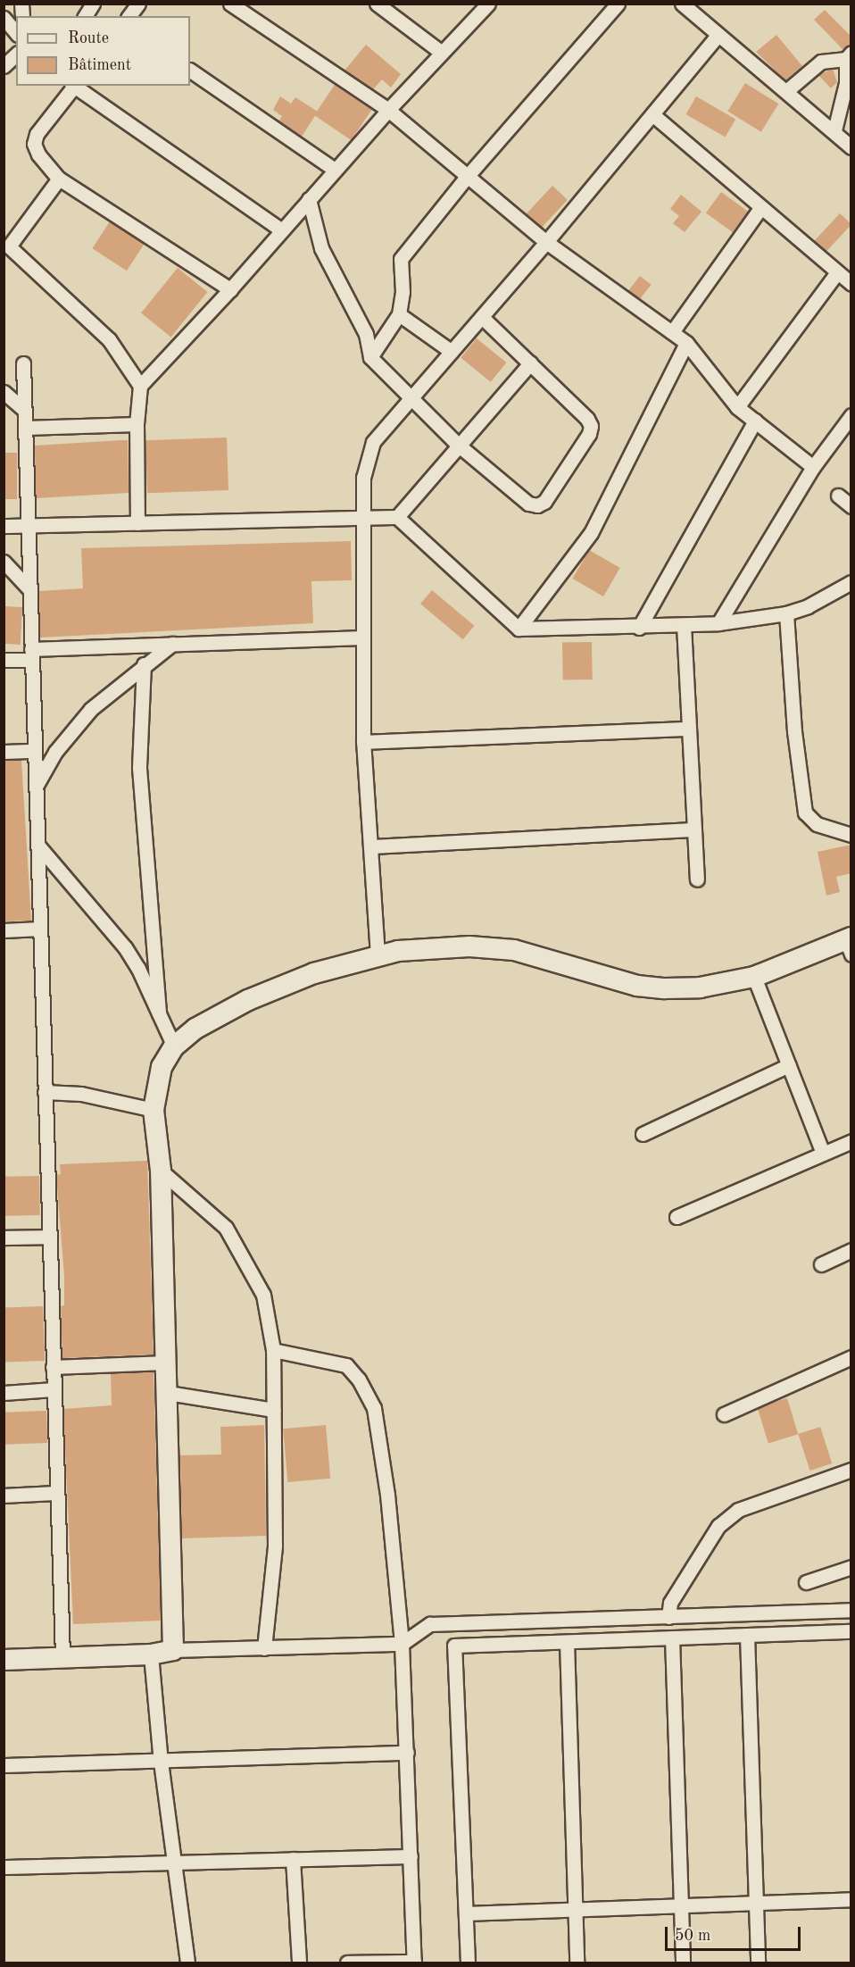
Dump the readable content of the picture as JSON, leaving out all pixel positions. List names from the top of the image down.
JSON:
{
  "legend": ["Route", "Bâtiment"],
  "scale_bar": "50 m"
}
